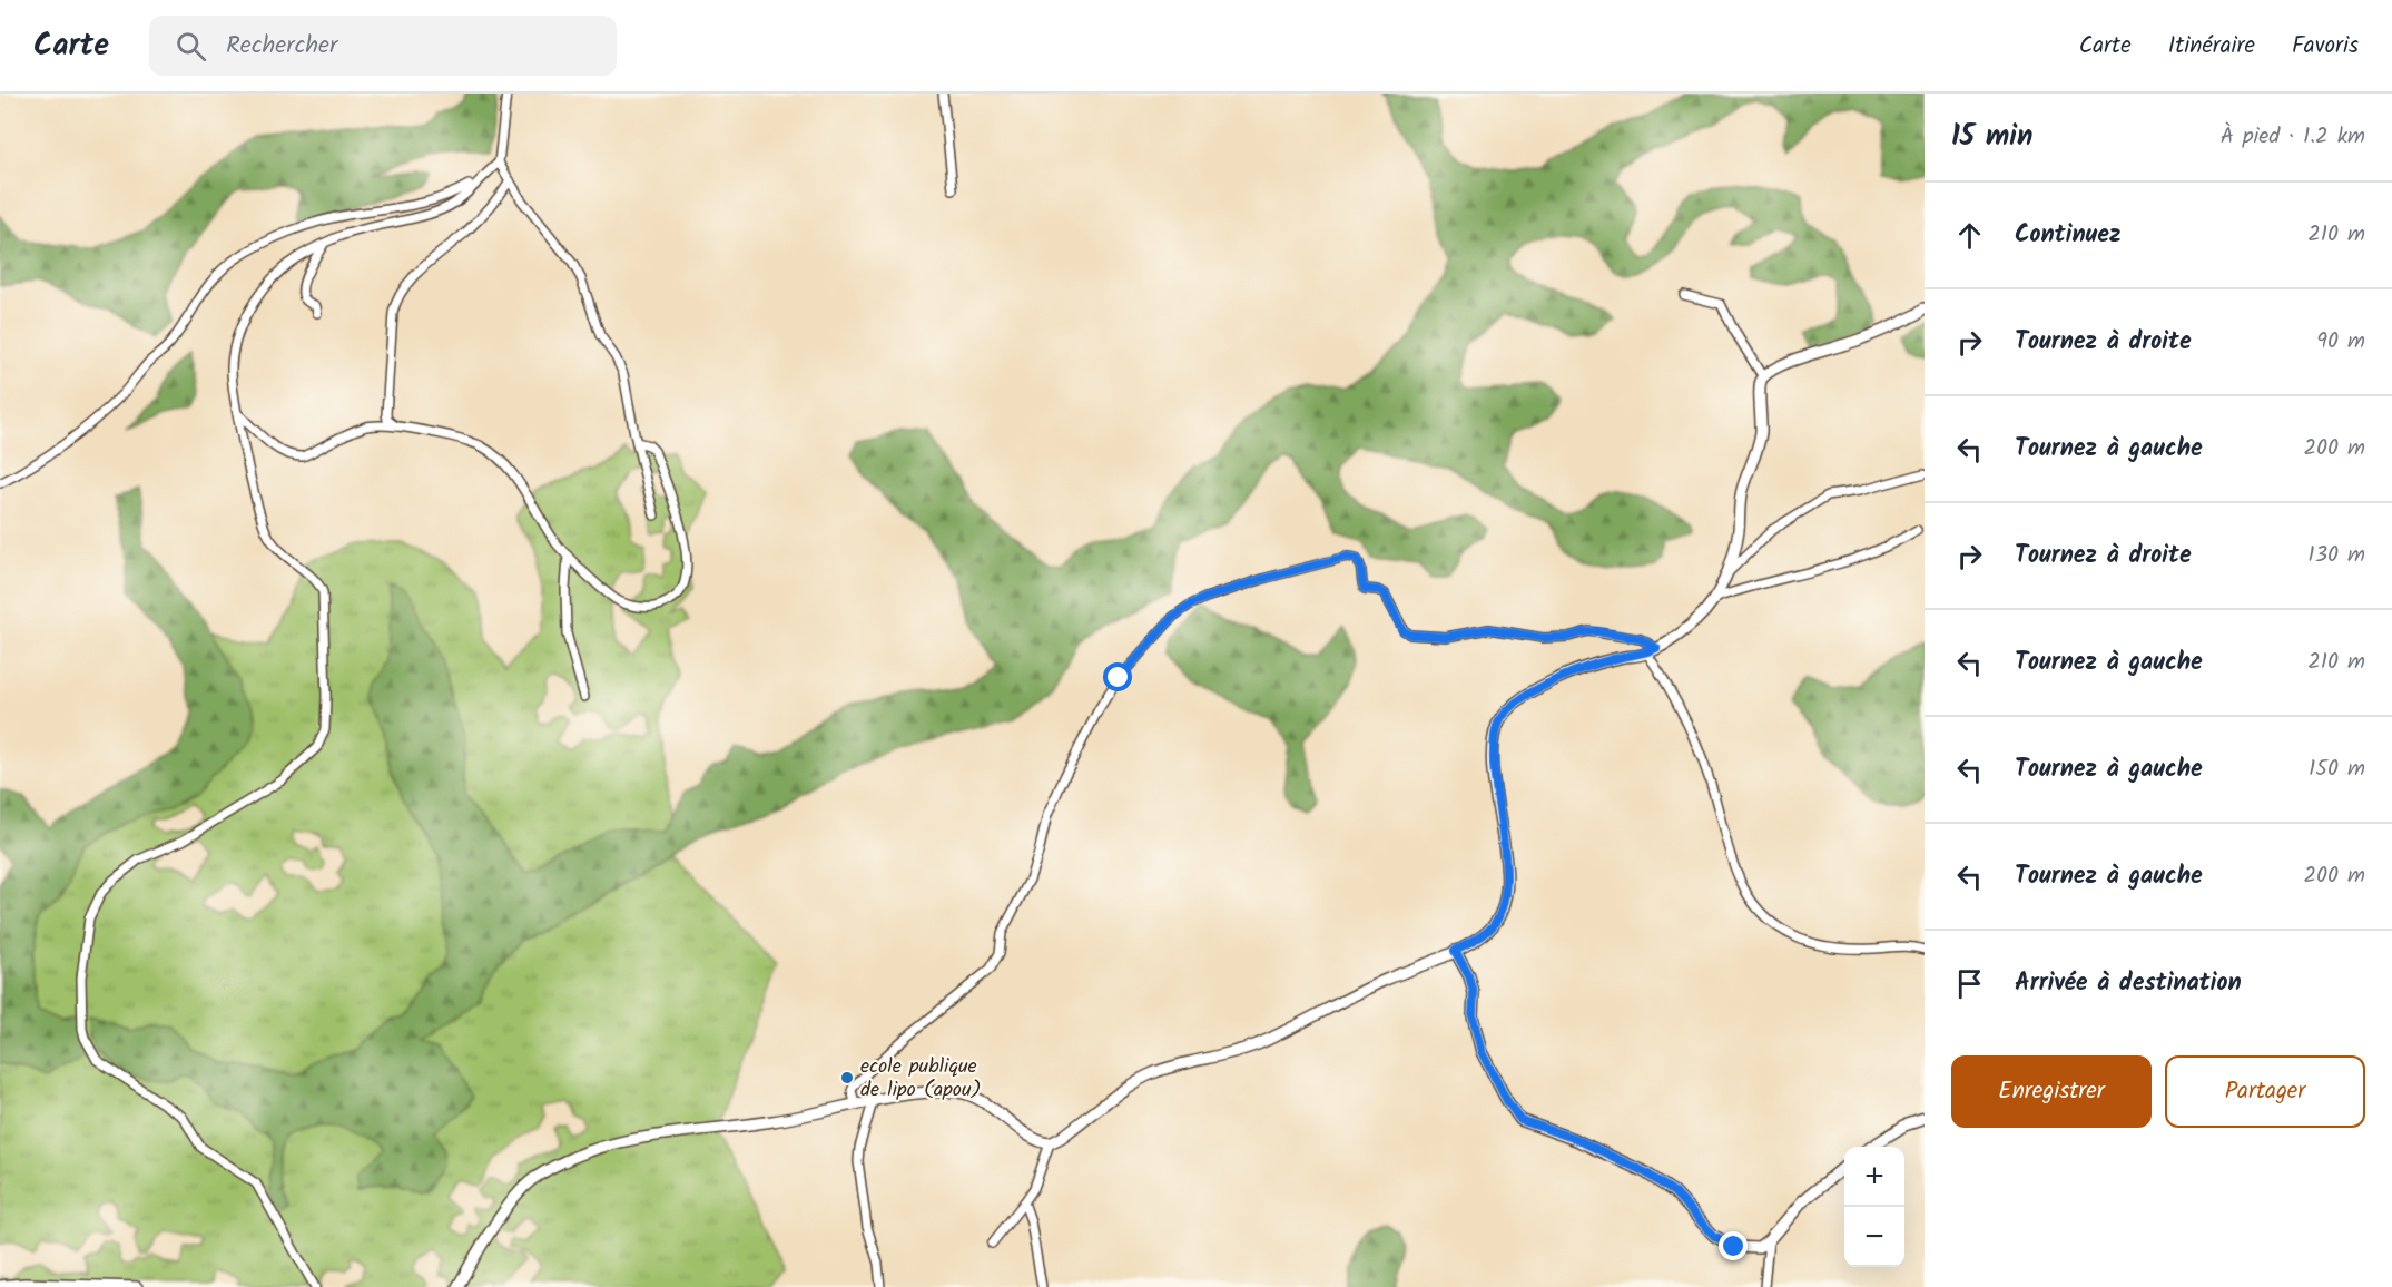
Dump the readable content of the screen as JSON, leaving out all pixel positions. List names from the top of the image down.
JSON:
{
  "places": ["ecole publique de lipo (apou)"],
  "page": {
    "header": "Carte",
    "search": "Rechercher",
    "nav": ["Carte", "Itinéraire", "Favoris"],
    "heading": ["15 min", "À pied · 1.2 km"],
    "list": [
      ["Continuez", "210 m"],
      ["Tournez à droite", "90 m"],
      ["Tournez à gauche", "200 m"],
      ["Tournez à droite", "130 m"],
      ["Tournez à gauche", "210 m"],
      ["Tournez à gauche", "150 m"],
      ["Tournez à gauche", "200 m"],
      "Arrivée à destination"
    ],
    "buttons": ["Enregistrer", "Partager"],
    "map_buttons": ["+", "−"]
  }
}
